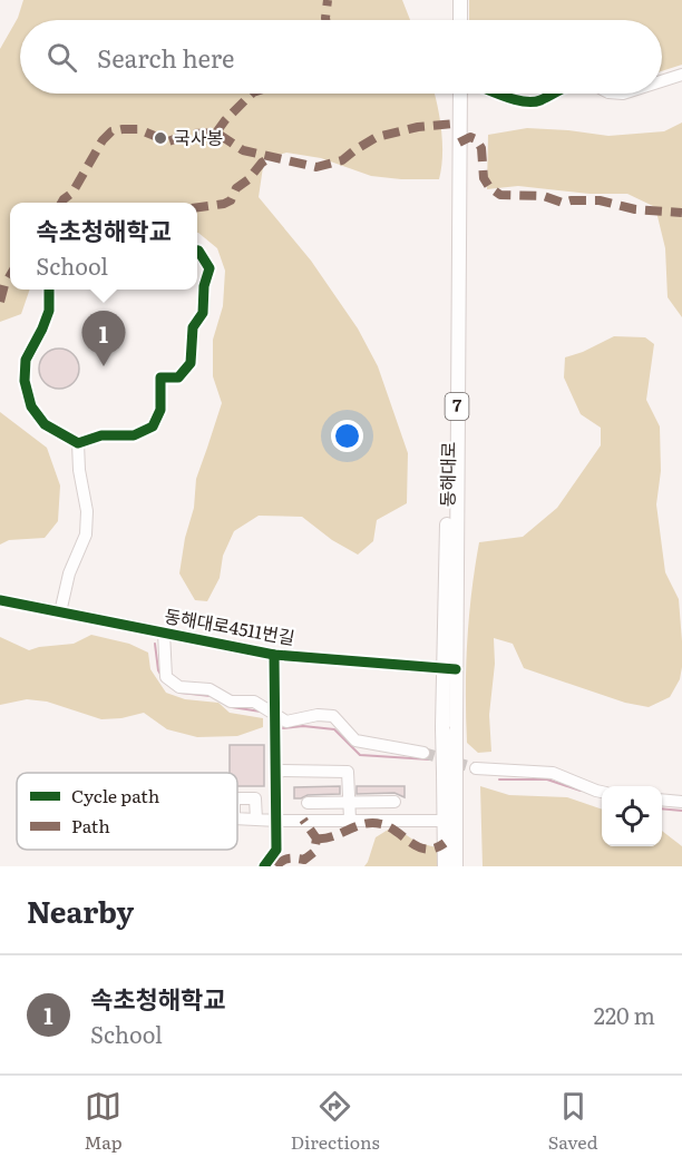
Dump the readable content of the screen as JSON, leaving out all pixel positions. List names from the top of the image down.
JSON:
{
  "streets": {
    "main road": ["7", "동해대로"],
    "street": ["동해대로4511번길"]
  },
  "crossings": [
    ["동해대로", "동해대로4511번길"]
  ],
  "places": ["국사봉"],
  "legend": ["Cycle path", "Path"],
  "page": {
    "search": "Search here",
    "popup": ["속초청해학교", "School"],
    "pins": "1",
    "heading": "Nearby",
    "list": [
      {
        "mark": "1",
        "name": "속초청해학교",
        "note": "School",
        "value": "220 m"
      }
    ],
    "nav": ["Map", "Directions", "Saved"]
  }
}
